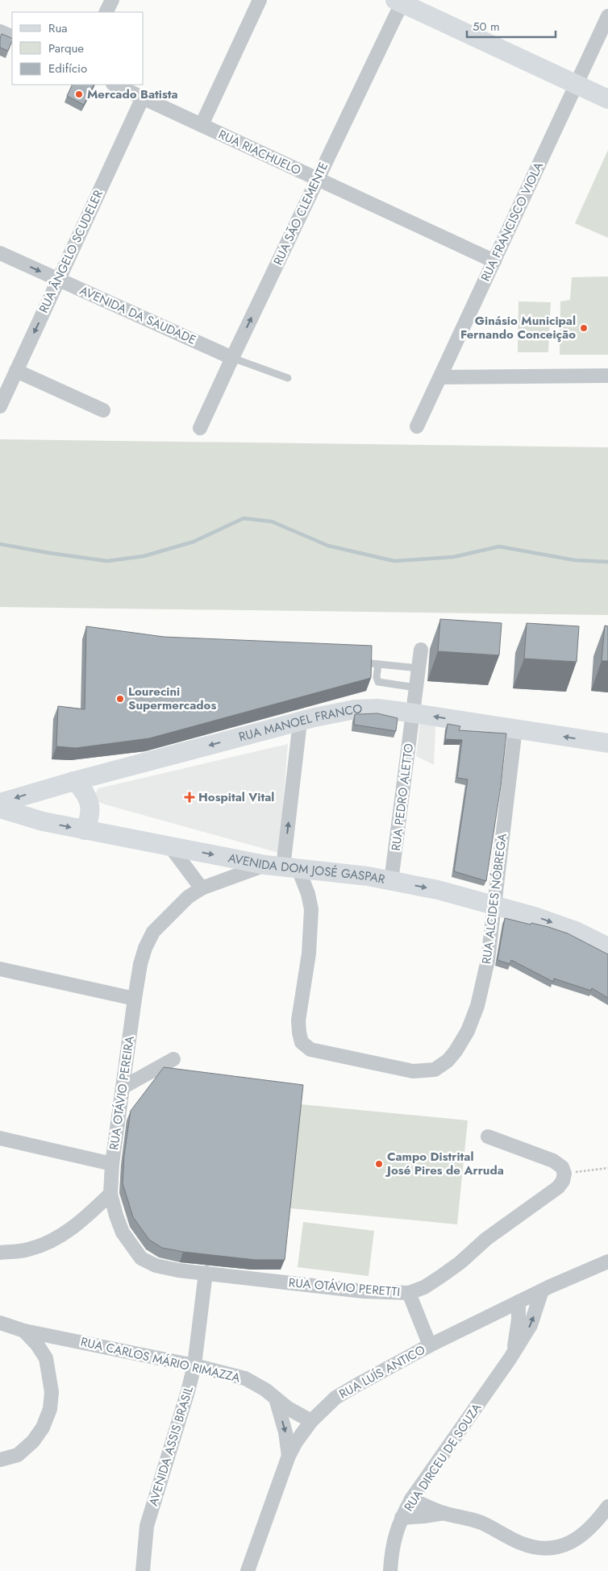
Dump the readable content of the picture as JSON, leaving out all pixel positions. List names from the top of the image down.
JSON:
{
  "streets": {
    "street": [
      "RUA RIACHUELO",
      "RUA SÃO CLEMENTE",
      "RUA FRANCISCO VIOLA",
      "RUA ÂNGELO SCUDELER",
      "AVENIDA DA SAUDADE",
      "RUA MANOEL FRANCO",
      "RUA PEDRO ALETTO",
      "AVENIDA DOM JOSÉ GASPAR",
      "RUA ALCIDES NÓBREGA",
      "RUA OTÁVIO PEREIRA",
      "RUA OTÁVIO PERETTI",
      "RUA CARLOS MÁRIO RIMAZZA",
      "RUA LUÍS ANTICO",
      "AVENIDA ASSIS BRASIL",
      "RUA DIRCEU DE SOUZA"
    ]
  },
  "crossings": [
    ["RUA RIACHUELO", "RUA SÃO CLEMENTE"],
    ["RUA RIACHUELO", "RUA FRANCISCO VIOLA"],
    ["RUA RIACHUELO", "RUA ÂNGELO SCUDELER"],
    ["RUA SÃO CLEMENTE", "AVENIDA DA SAUDADE"],
    ["RUA ÂNGELO SCUDELER", "AVENIDA DA SAUDADE"],
    ["RUA MANOEL FRANCO", "RUA PEDRO ALETTO"],
    ["RUA MANOEL FRANCO", "AVENIDA DOM JOSÉ GASPAR"],
    ["RUA MANOEL FRANCO", "RUA ALCIDES NÓBREGA"],
    ["RUA PEDRO ALETTO", "AVENIDA DOM JOSÉ GASPAR"],
    ["AVENIDA DOM JOSÉ GASPAR", "RUA ALCIDES NÓBREGA"],
    ["AVENIDA DOM JOSÉ GASPAR", "RUA OTÁVIO PEREIRA"],
    ["RUA ALCIDES NÓBREGA", "RUA OTÁVIO PEREIRA"],
    ["RUA OTÁVIO PEREIRA", "RUA OTÁVIO PERETTI"],
    ["RUA OTÁVIO PERETTI", "AVENIDA ASSIS BRASIL"],
    ["RUA CARLOS MÁRIO RIMAZZA", "RUA LUÍS ANTICO"],
    ["RUA CARLOS MÁRIO RIMAZZA", "AVENIDA ASSIS BRASIL"],
    ["RUA LUÍS ANTICO", "RUA DIRCEU DE SOUZA"]
  ],
  "one_way": ["RUA SÃO CLEMENTE", "RUA MANOEL FRANCO", "AVENIDA DOM JOSÉ GASPAR"],
  "places": {
    "other": [
      "Mercado Batista",
      "Ginásio Municipal Fernando Conceição",
      "Lourecini Supermercados",
      "Campo Distrital José Pires de Arruda"
    ],
    "health": ["Hospital Vital"]
  },
  "legend": ["Rua", "Parque", "Edifício"],
  "scale_bar": "50 m"
}
